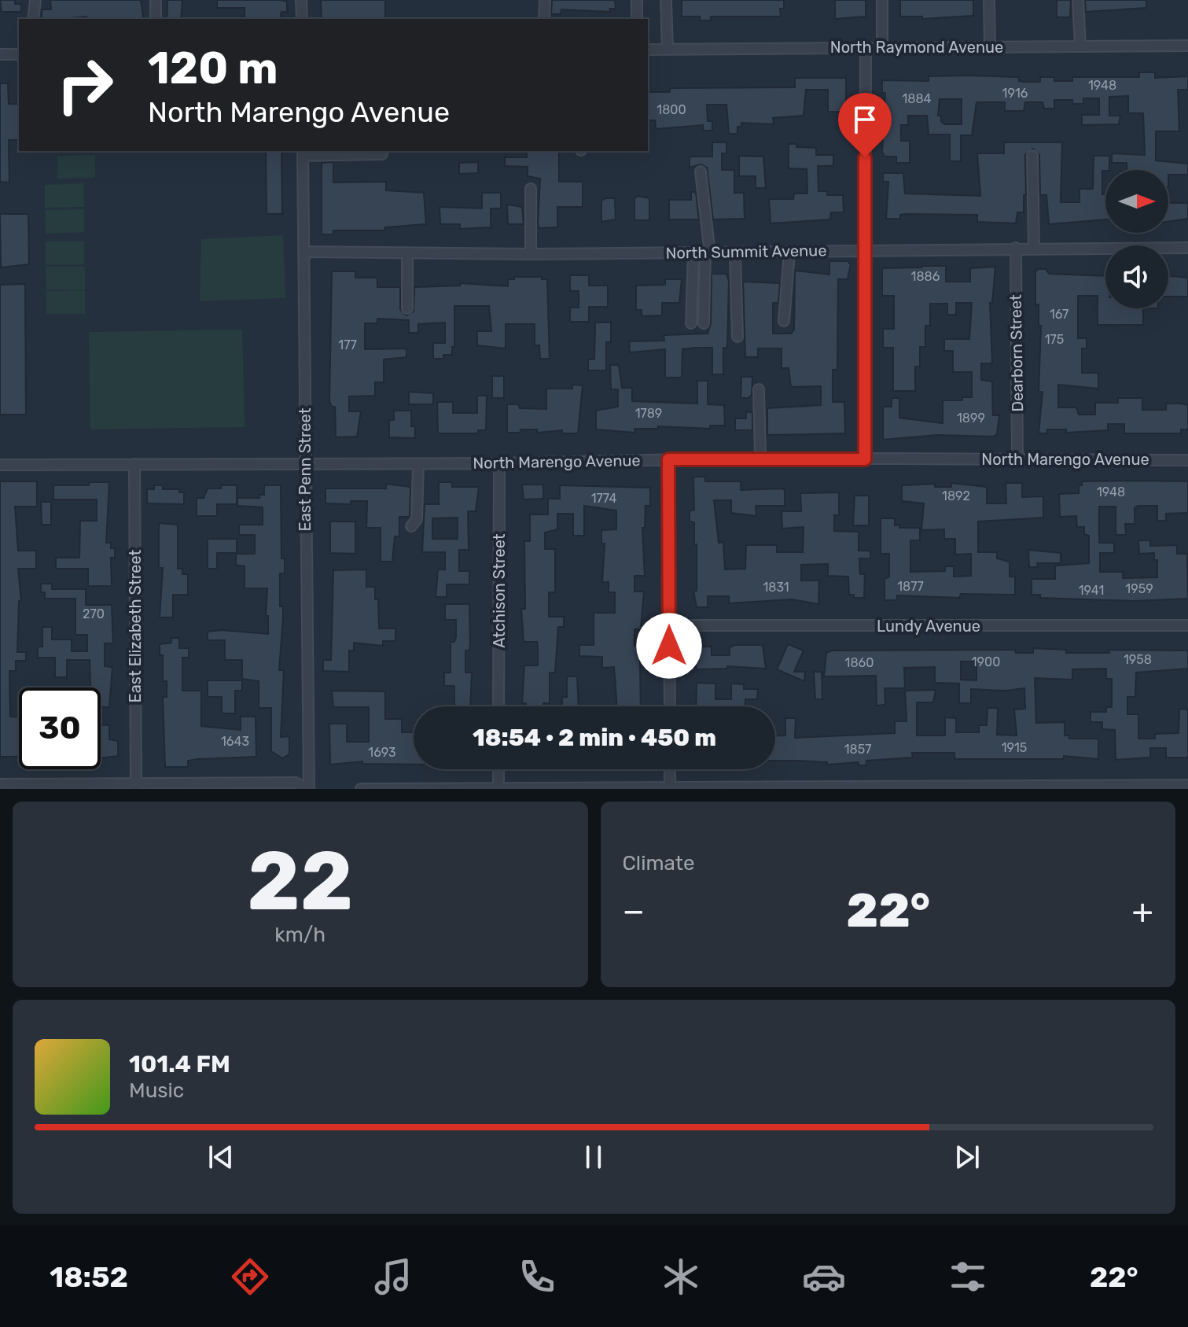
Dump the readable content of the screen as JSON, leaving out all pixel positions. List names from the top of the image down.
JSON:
{
  "streets": {
    "street": [
      "North Raymond Avenue",
      "North Summit Avenue",
      "Dearborn Street",
      "North Marengo Avenue",
      "East Penn Street",
      "Atchison Street",
      "East Elizabeth Street",
      "Lundy Avenue"
    ]
  },
  "crossings": [
    ["North Summit Avenue", "Dearborn Street"],
    ["North Summit Avenue", "East Penn Street"],
    ["Dearborn Street", "North Marengo Avenue"],
    ["North Marengo Avenue", "East Penn Street"],
    ["North Marengo Avenue", "Atchison Street"],
    ["North Marengo Avenue", "East Elizabeth Street"]
  ],
  "house_numbers": [
    "1948",
    "1916",
    "1884",
    "1800",
    "1886",
    "167",
    "175",
    "177",
    "1789",
    "1899",
    "1948",
    "1892",
    "1774",
    "1877",
    "1831",
    "1959",
    "1941",
    "270",
    "1958",
    "1900",
    "1860",
    "1643",
    "1915",
    "1857",
    "1693"
  ],
  "north": "right",
  "page": {
    "turn": ["120 m", "North Marengo Avenue"],
    "limit": "30",
    "trip": "18:54 · 2 min · 450 m",
    "tile": [
      ["22", "km/h"],
      "Climate"
    ],
    "heat": ["−", "22°", "+"],
    "song": ["101.4 FM", "Music"],
    "tabs": ["18:52", "22°"]
  }
}
